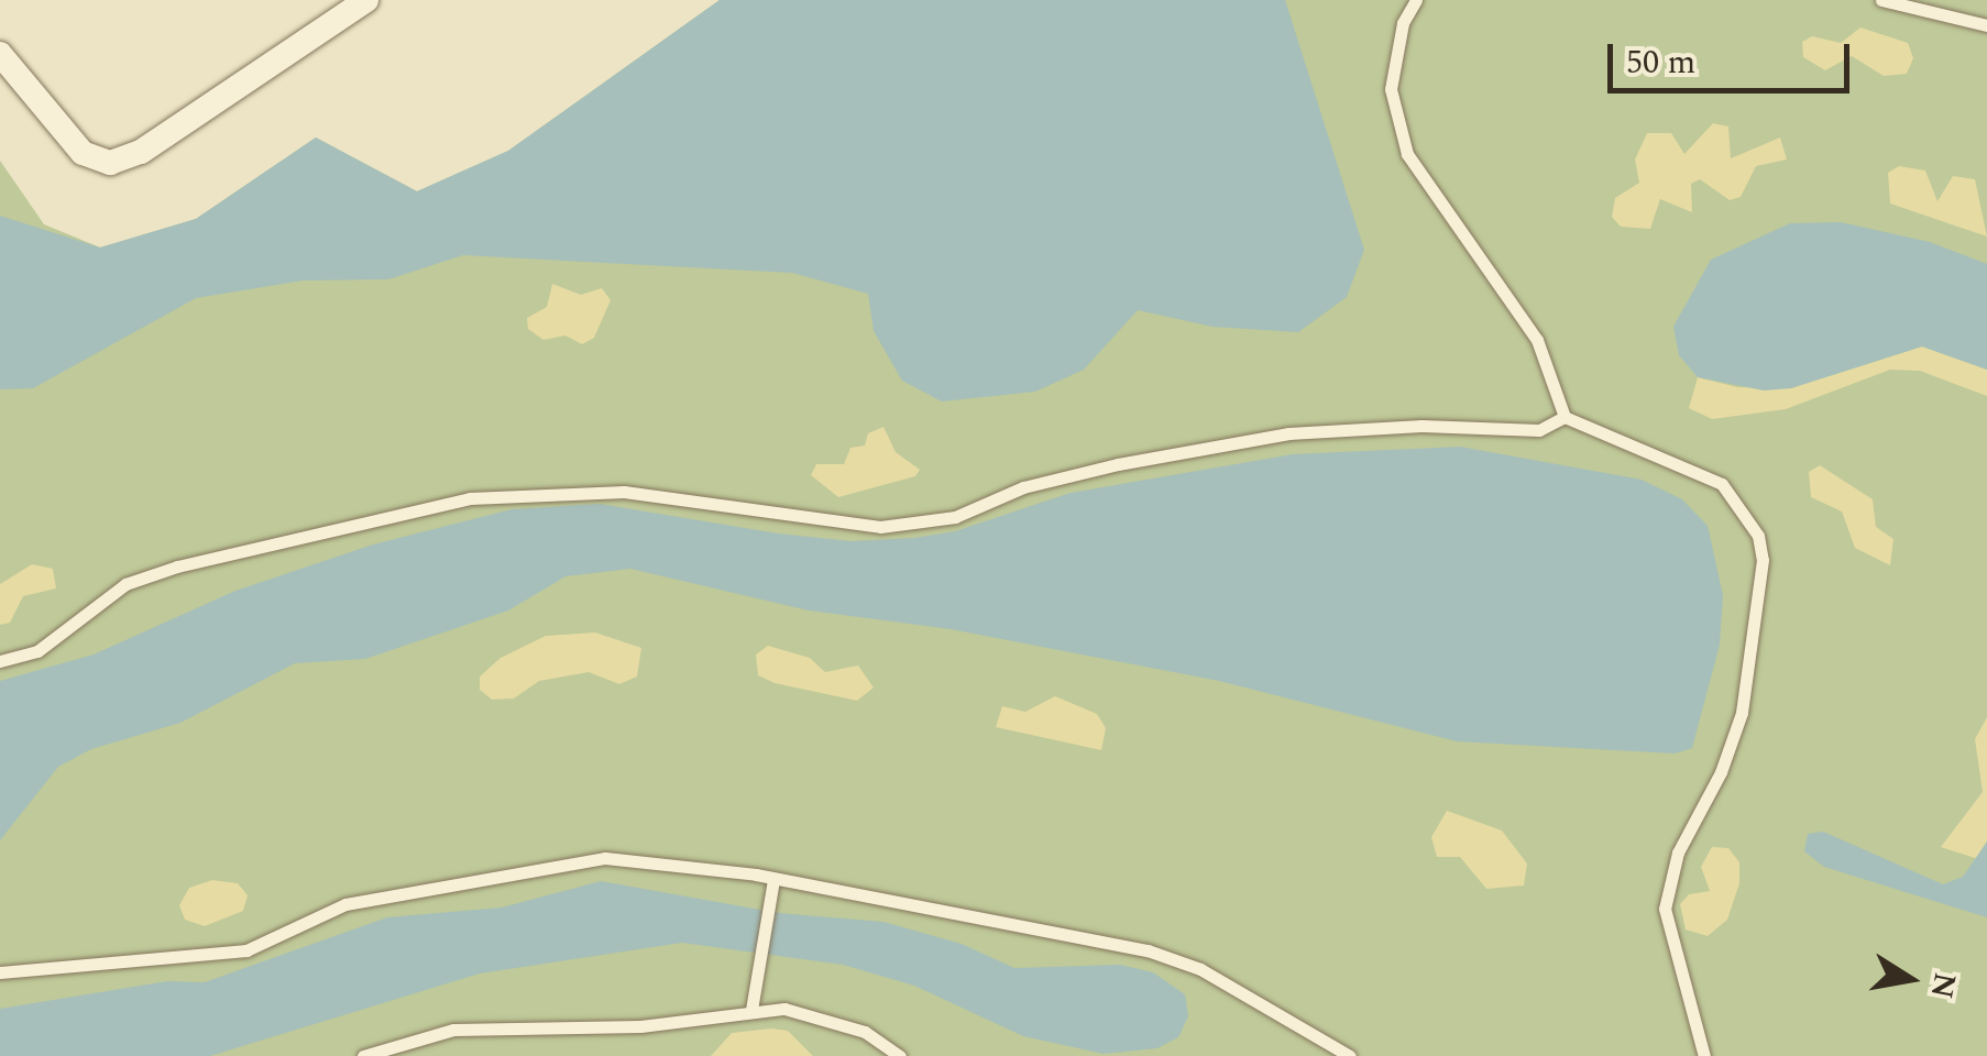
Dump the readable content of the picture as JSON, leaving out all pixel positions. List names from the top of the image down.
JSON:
{
  "scale_bar": "50 m",
  "north": "right"
}
